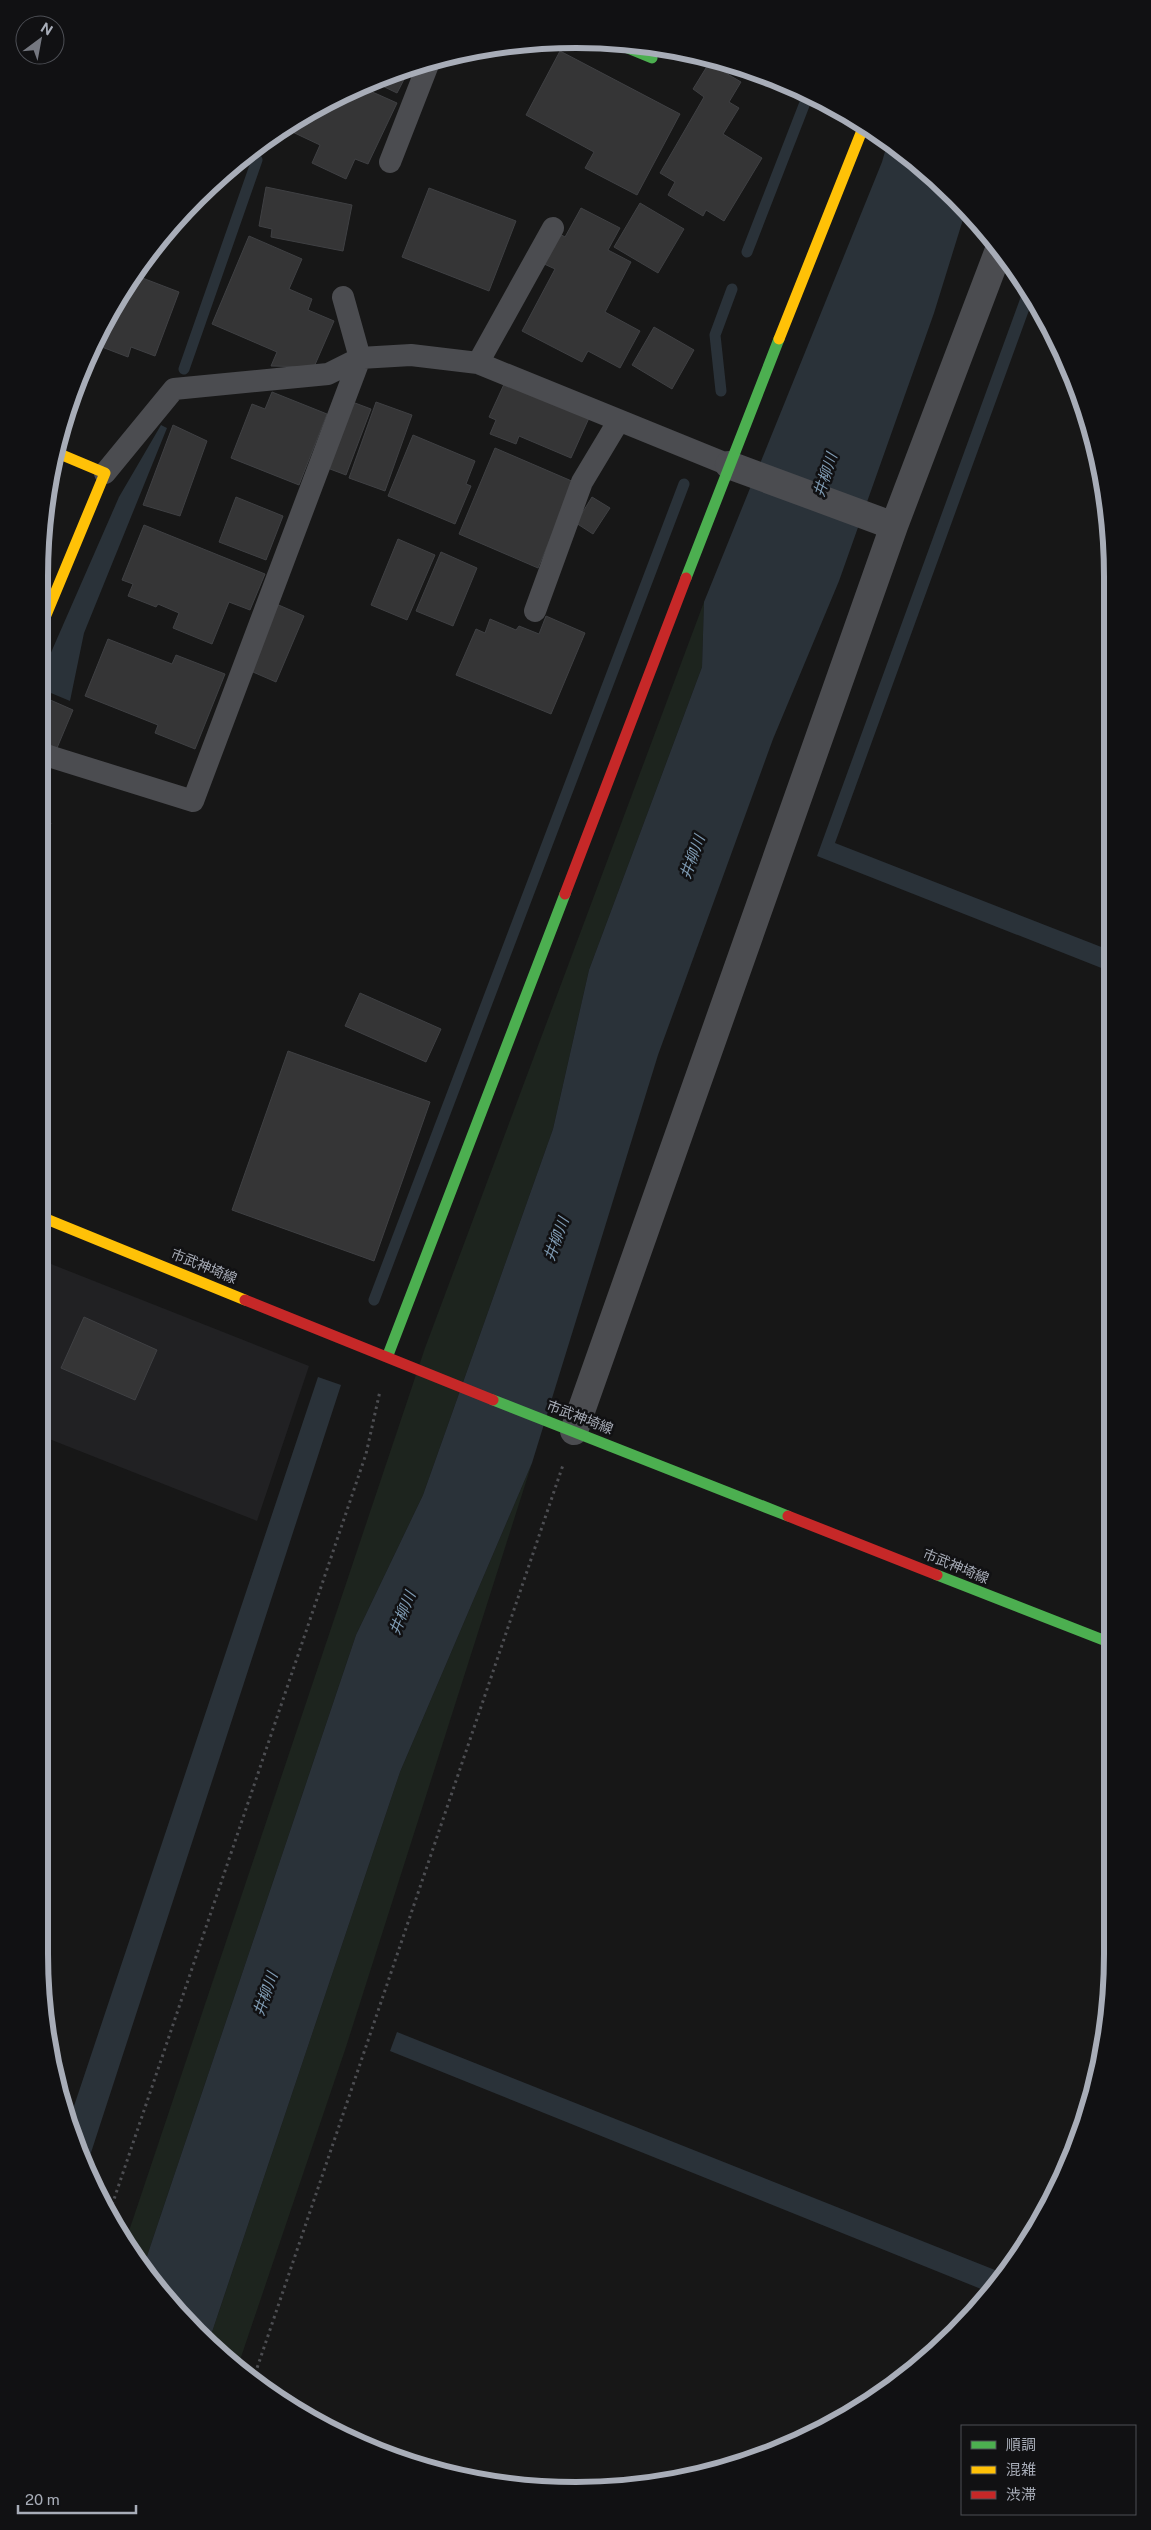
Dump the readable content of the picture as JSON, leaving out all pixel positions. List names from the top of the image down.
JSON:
{
  "streets": {
    "street": ["市武神埼線"]
  },
  "water": ["井柳川"],
  "legend": ["順調", "混雑", "渋滞"],
  "scale_bar": "20 m",
  "north": "top right"
}
